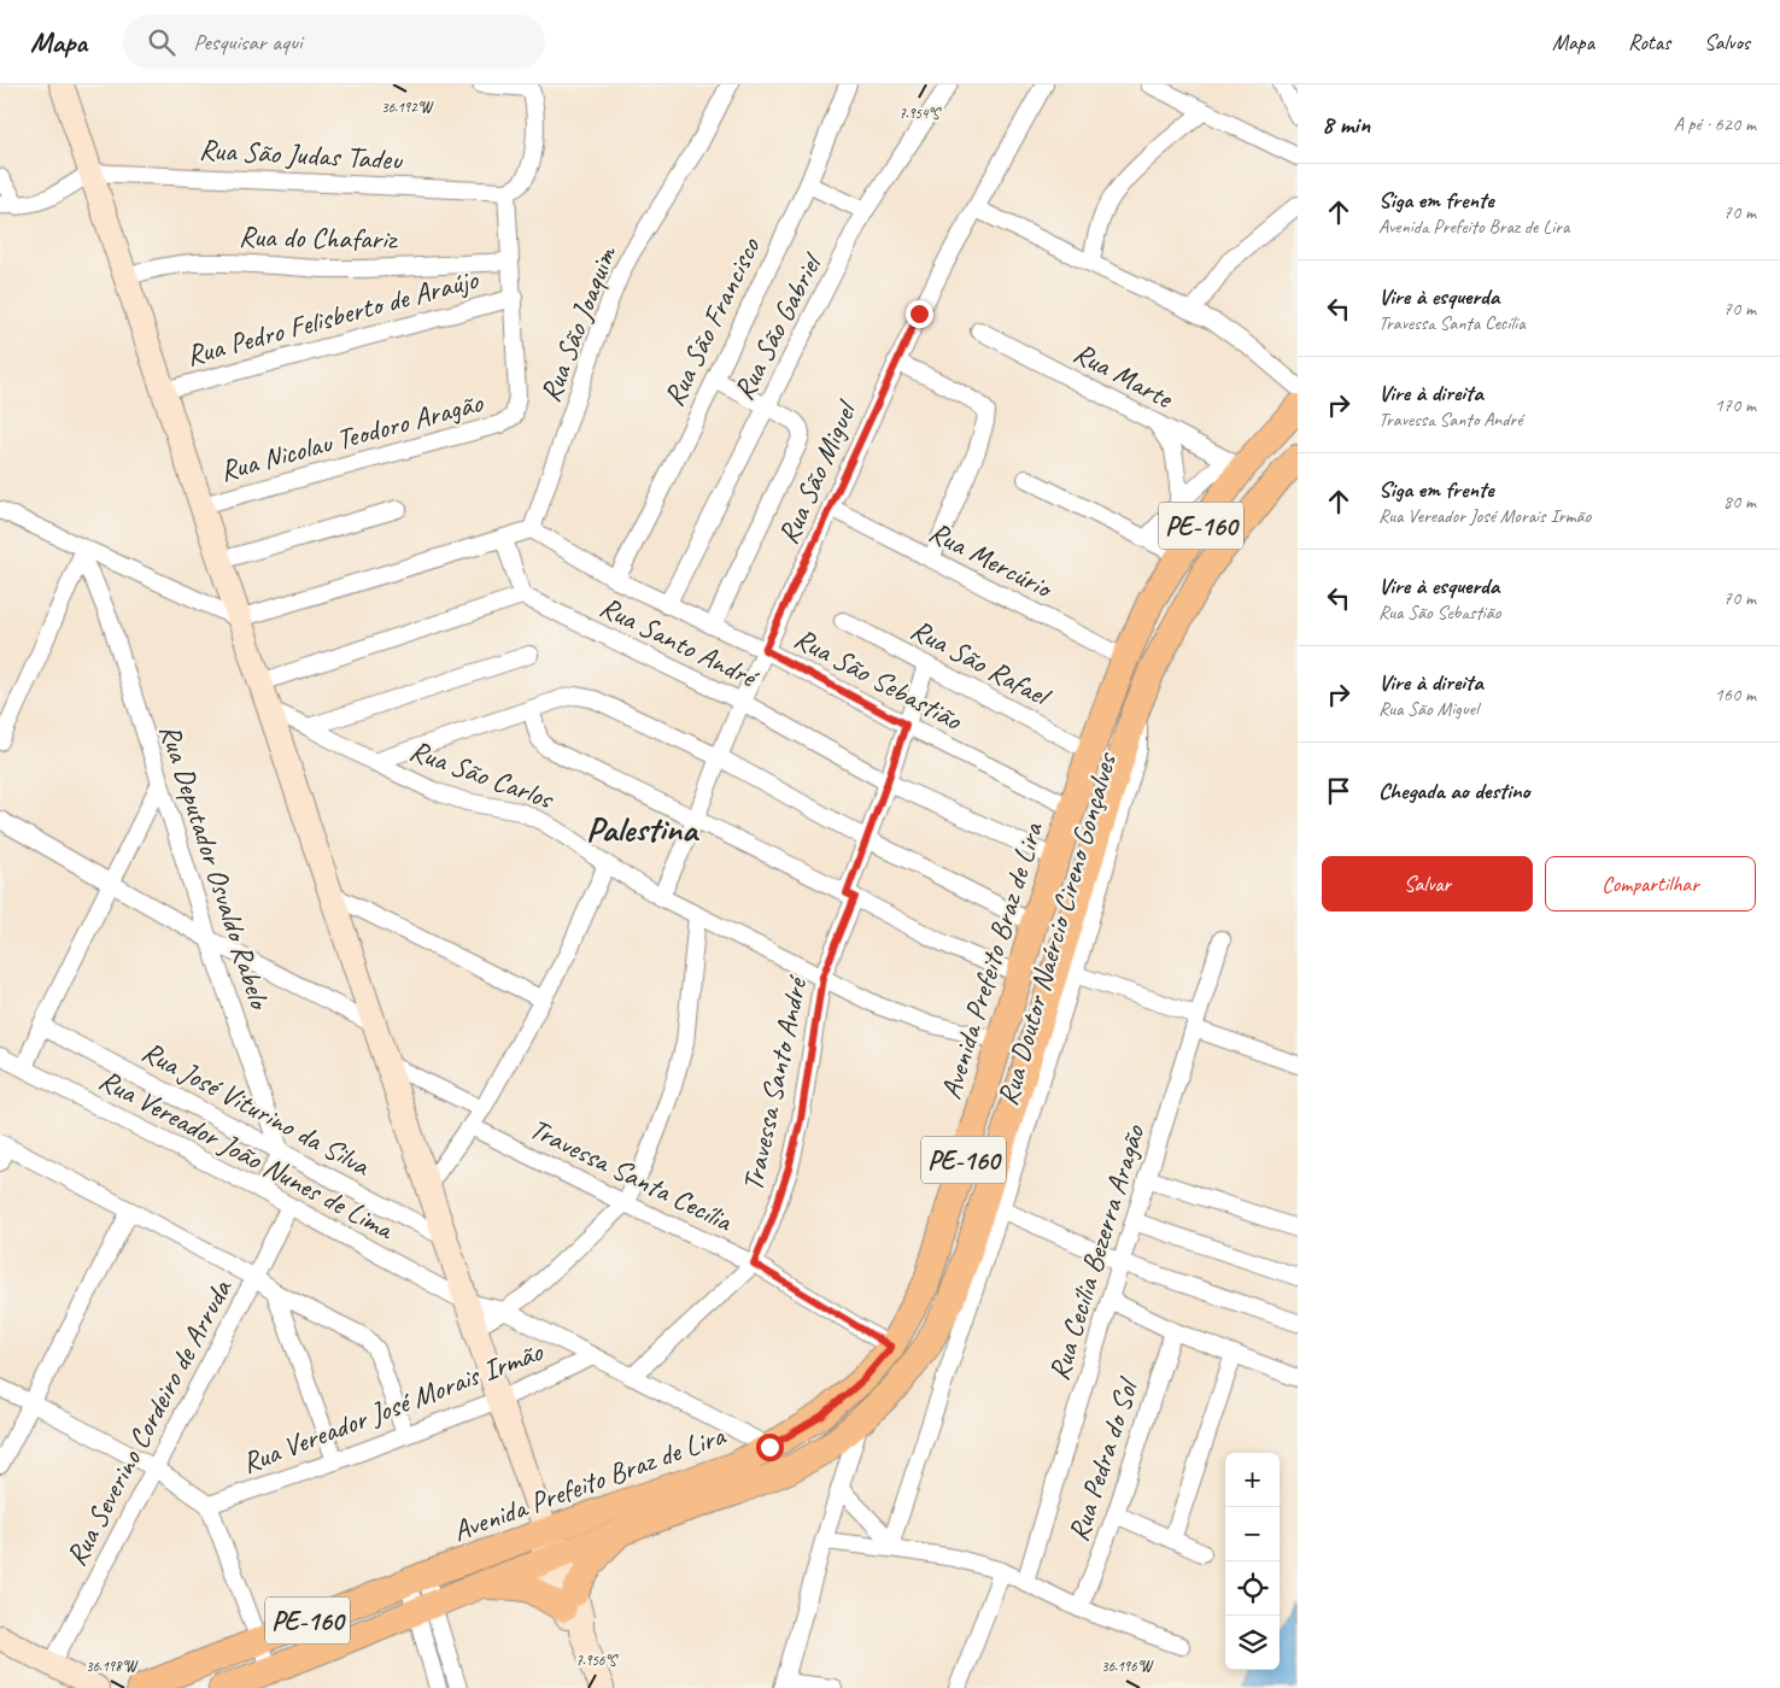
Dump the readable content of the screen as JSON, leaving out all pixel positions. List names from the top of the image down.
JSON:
{
  "streets": {
    "main road": ["PE-160", "Avenida Prefeito Braz de Lira"],
    "street": [
      "Rua São Judas Tadeu",
      "Rua do Chafariz",
      "Rua Pedro Felisberto de Araújo",
      "Rua São Francisco",
      "Rua São Joaquim",
      "Rua São Gabriel",
      "Rua Marte",
      "Rua Nicolau Teodoro Aragão",
      "Rua São Miguel",
      "Rua Mercúrio",
      "Rua Santo André",
      "Rua São Rafael",
      "Rua São Sebastião",
      "Rua São Carlos",
      "Rua Deputador Osvaldo Rabelo",
      "Rua Doutor Naércio Cireno Gonçalves",
      "Travessa Santo André",
      "Rua José Viturino da Silva",
      "Rua Vereador João Nunes de Lima",
      "Travessa Santa Cecília",
      "Rua Cecília Bezerra Aragão",
      "Rua Vereador José Morais Irmão",
      "Rua Severino Cordeiro de Arruda",
      "Rua Pedra do Sol"
    ]
  },
  "crossings": [
    ["Rua Pedro Felisberto de Araújo", "Rua Nicolau Teodoro Aragão"],
    ["Rua São Francisco", "Rua São Sebastião"],
    ["Rua São Joaquim", "Rua São Sebastião"],
    ["Rua São Gabriel", "Rua São Sebastião"],
    ["Rua Marte", "PE-160"],
    ["Rua São Miguel", "Rua Mercúrio"],
    ["Rua São Miguel", "Rua Santo André"],
    ["Rua São Miguel", "Rua São Sebastião"],
    ["Rua São Miguel", "Rua São Carlos"],
    ["PE-160", "Rua Mercúrio"],
    ["PE-160", "Avenida Prefeito Braz de Lira"],
    ["Rua Mercúrio", "Avenida Prefeito Braz de Lira"],
    ["Rua Santo André", "Avenida Prefeito Braz de Lira"],
    ["Rua São Rafael", "Avenida Prefeito Braz de Lira"],
    ["Rua São Sebastião", "Avenida Prefeito Braz de Lira"],
    ["Rua São Carlos", "Avenida Prefeito Braz de Lira"],
    ["Rua São Carlos", "Travessa Santo André"],
    ["Rua Deputador Osvaldo Rabelo", "Rua José Viturino da Silva"],
    ["Rua Doutor Naércio Cireno Gonçalves", "Avenida Prefeito Braz de Lira"],
    ["Avenida Prefeito Braz de Lira", "Travessa Santa Cecília"],
    ["Travessa Santo André", "Travessa Santa Cecília"],
    ["Rua Vereador João Nunes de Lima", "Rua Severino Cordeiro de Arruda"]
  ],
  "districts": ["Palestina"],
  "page": {
    "header": "Mapa",
    "search": "Pesquisar aqui",
    "nav": ["Mapa", "Rotas", "Salvos"],
    "heading": ["8 min", "A pé · 620 m"],
    "list": [
      ["Siga em frente", "Avenida Prefeito Braz de Lira", "70 m"],
      ["Vire à esquerda", "Travessa Santa Cecília", "70 m"],
      ["Vire à direita", "Travessa Santo André", "170 m"],
      ["Siga em frente", "Rua Vereador José Morais Irmão", "80 m"],
      ["Vire à esquerda", "Rua São Sebastião", "70 m"],
      ["Vire à direita", "Rua São Miguel", "160 m"],
      "Chegada ao destino"
    ],
    "buttons": ["Salvar", "Compartilhar"],
    "map_buttons": ["+", "−"]
  },
  "coordinates": [
    "36.192°W",
    "7.954°S",
    "7.956°S",
    "36.198°W",
    "36.196°W"
  ]
}
